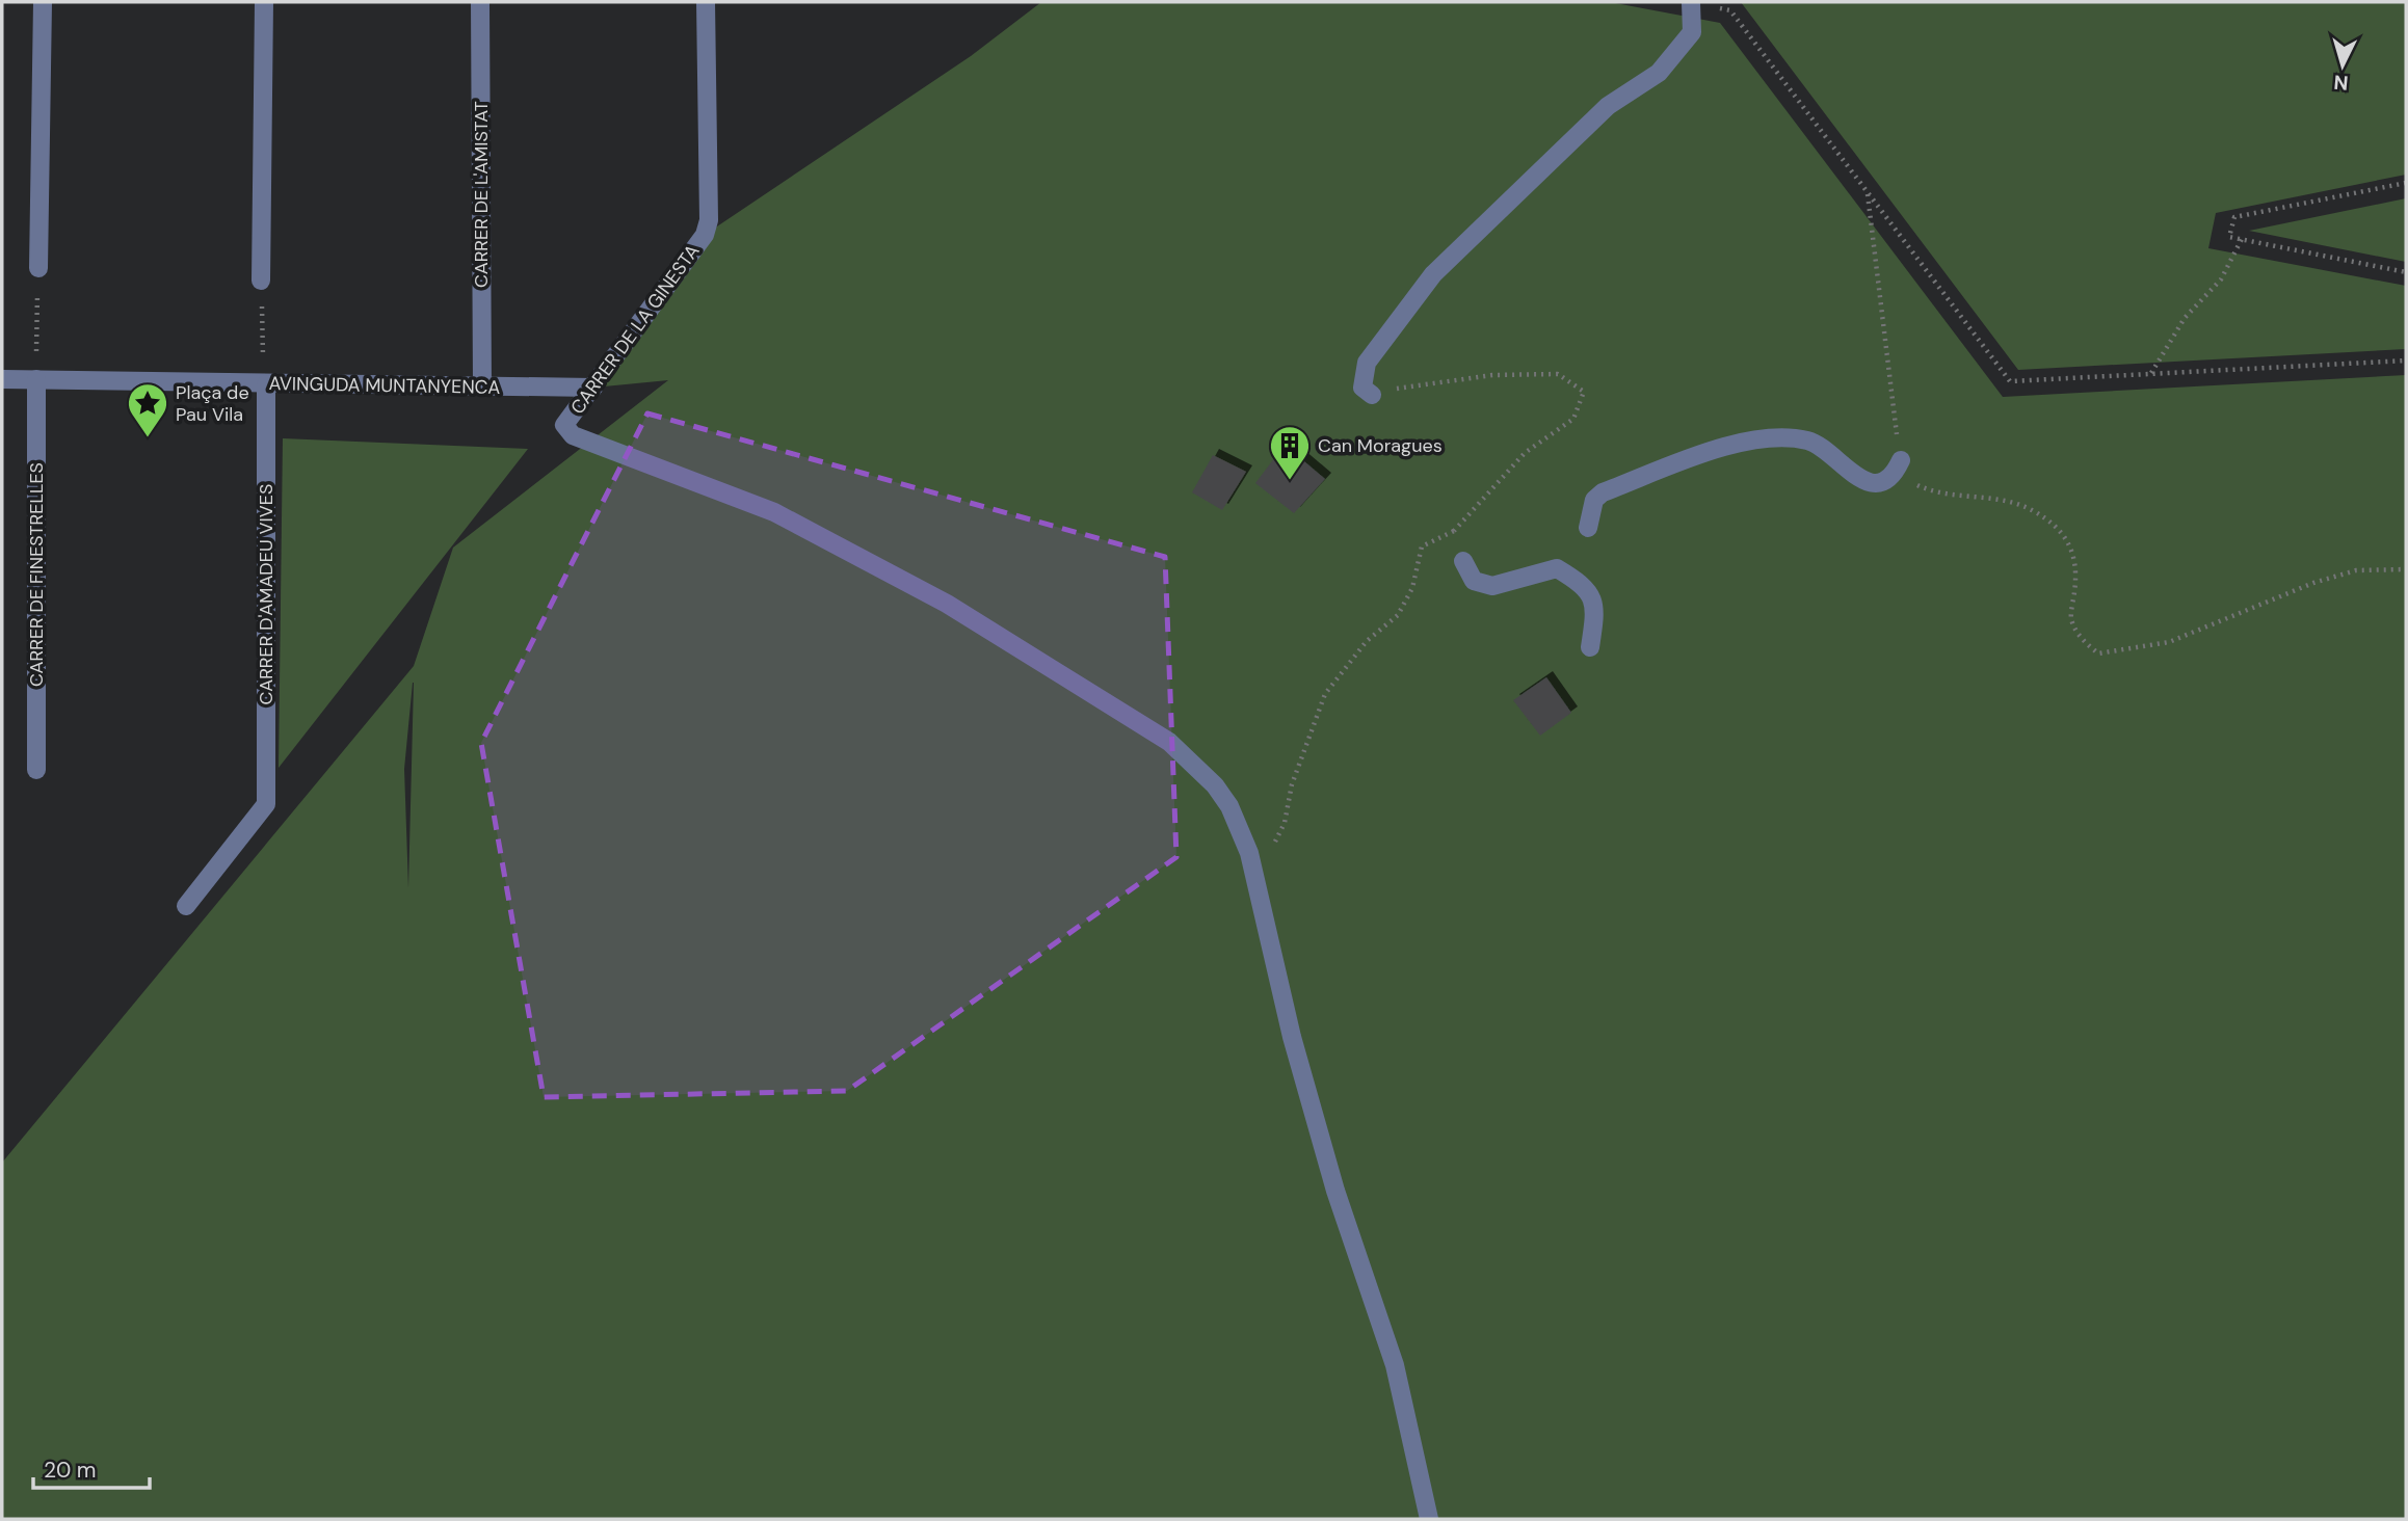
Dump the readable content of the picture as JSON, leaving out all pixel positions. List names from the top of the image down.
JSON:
{
  "streets": {
    "street": [
      "CARRER DE L'AMISTAT",
      "CARRER DE LA GINESTA",
      "AVINGUDA MUNTANYENCA",
      "CARRER DE FINESTRELLES",
      "CARRER D'AMADEU VIVES"
    ]
  },
  "crossings": [
    ["CARRER DE L'AMISTAT", "AVINGUDA MUNTANYENCA"],
    ["CARRER DE LA GINESTA", "AVINGUDA MUNTANYENCA"],
    ["AVINGUDA MUNTANYENCA", "CARRER DE FINESTRELLES"],
    ["AVINGUDA MUNTANYENCA", "CARRER D'AMADEU VIVES"]
  ],
  "places": {
    "place": ["Plaça de Pau Vila"],
    "building": ["Can Moragues"]
  },
  "scale_bar": "20 m",
  "north": "bottom"
}
